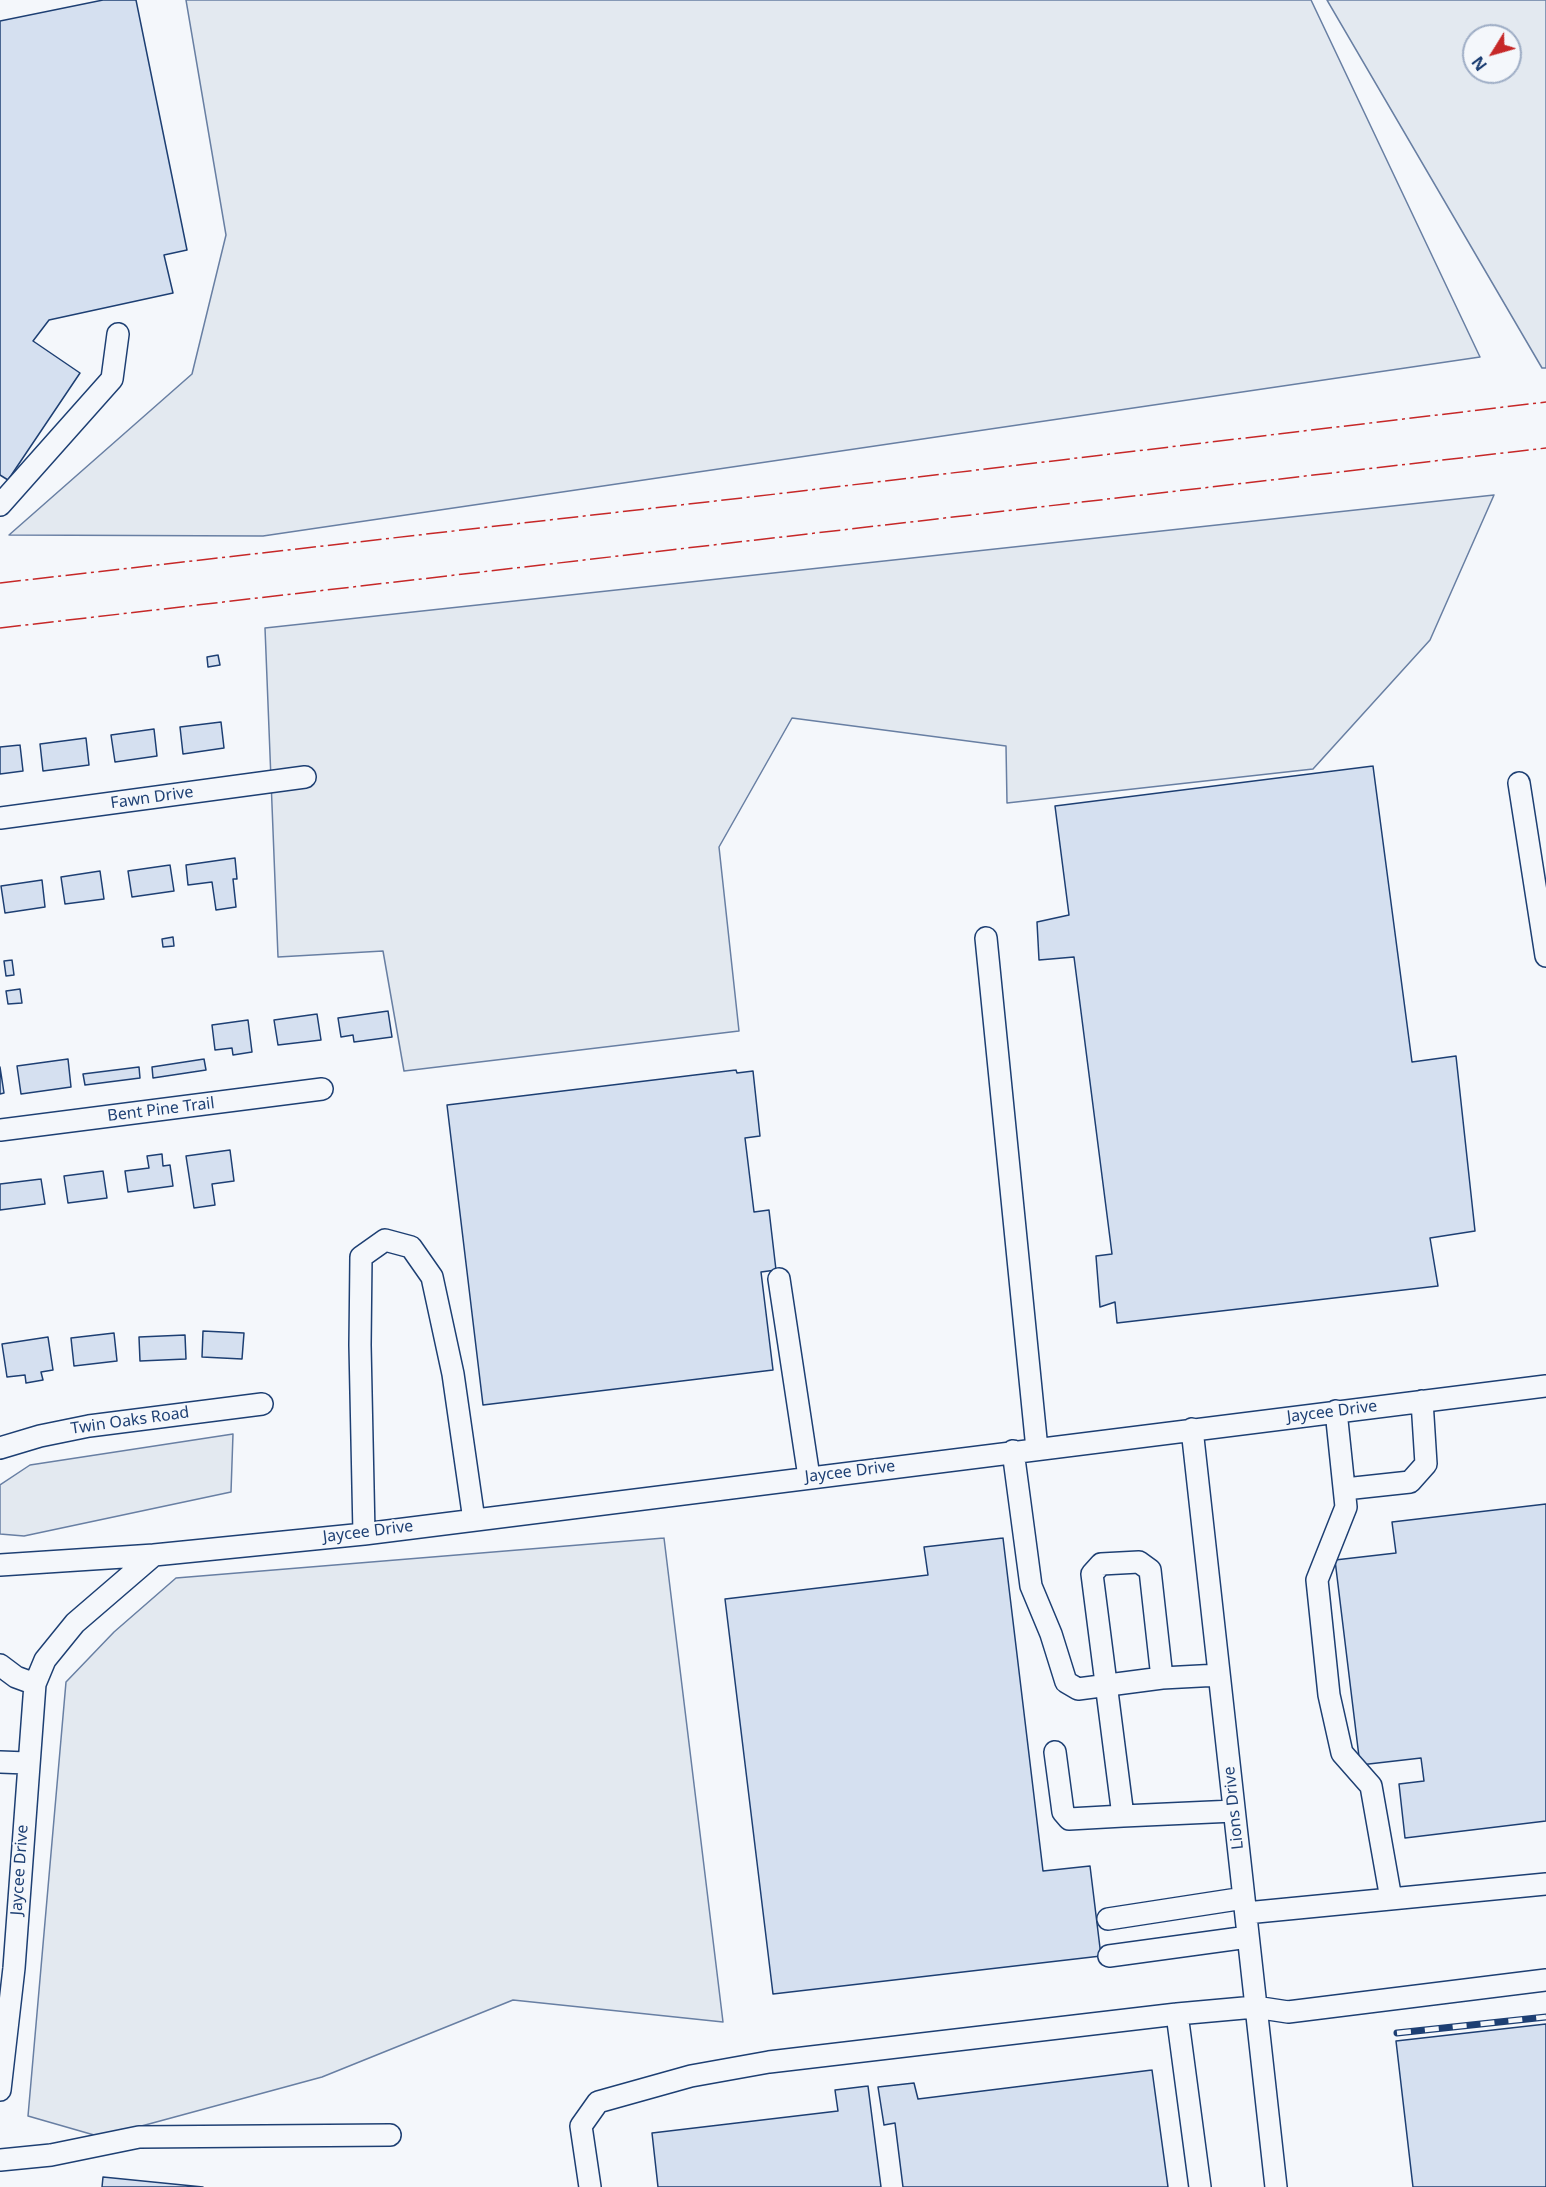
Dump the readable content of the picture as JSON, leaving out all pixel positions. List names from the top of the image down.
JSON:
{
  "streets": {
    "street": [
      "Fawn Drive",
      "Bent Pine Trail",
      "Jaycee Drive",
      "Twin Oaks Road",
      "Lions Drive"
    ]
  },
  "crossings": [
    ["Jaycee Drive", "Lions Drive"]
  ],
  "north": "bottom left"
}
